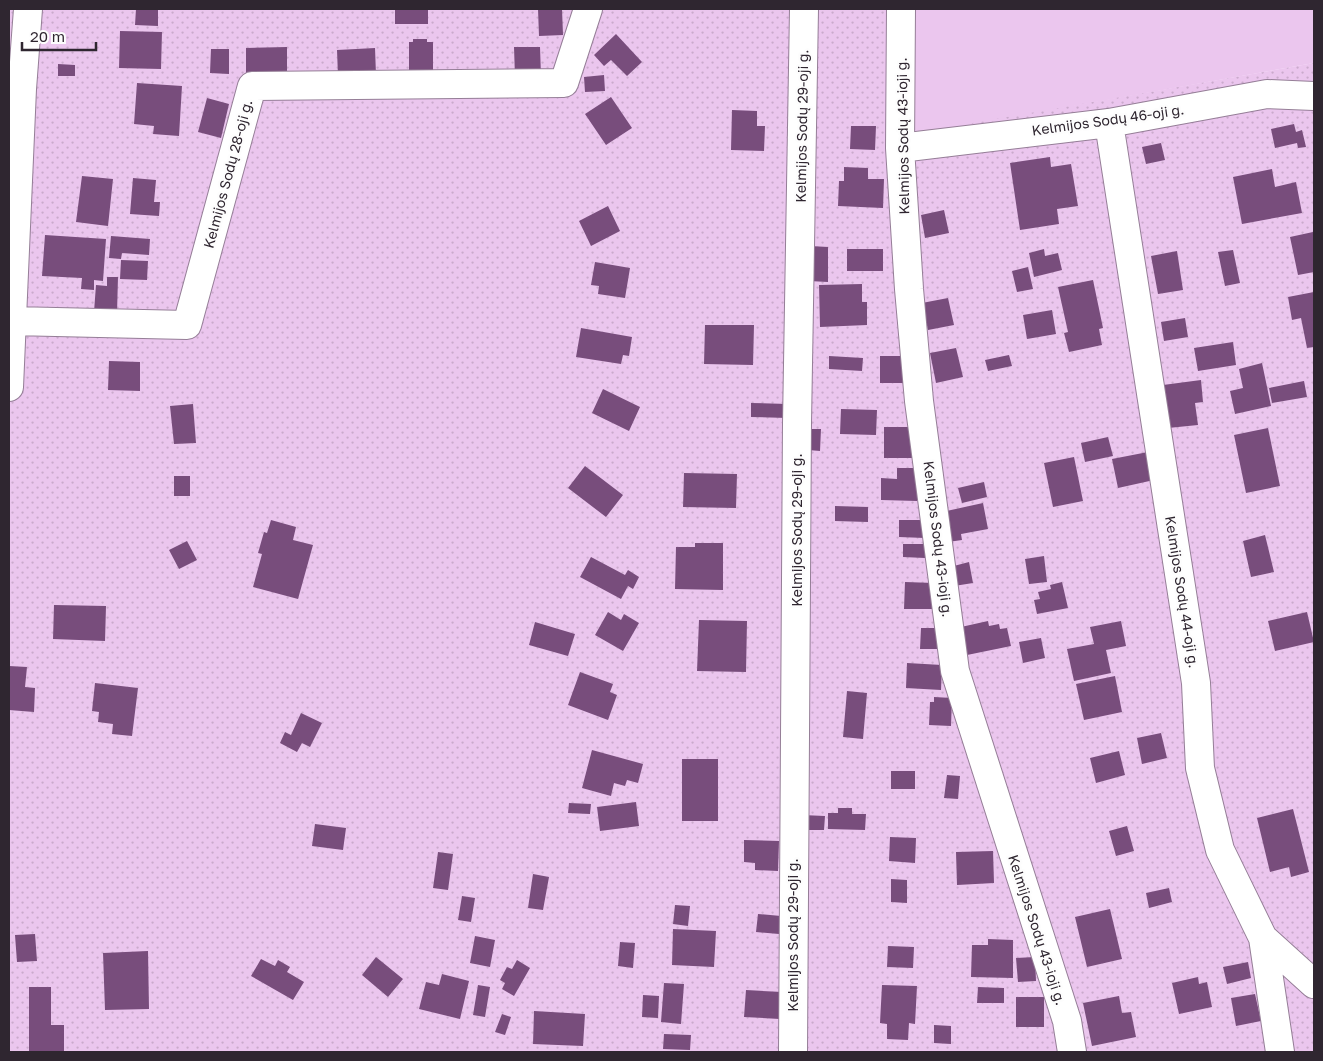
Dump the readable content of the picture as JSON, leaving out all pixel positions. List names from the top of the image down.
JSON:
{
  "streets": {
    "street": [
      "Kelmijos Sodų 46-oji g.",
      "Kelmijos Sodų 29-oji g.",
      "Kelmijos Sodų 43-ioji g.",
      "Kelmijos Sodų 28-oji g.",
      "Kelmijos Sodų 44-oji g."
    ]
  },
  "crossings": [
    ["Kelmijos Sodų 46-oji g.", "Kelmijos Sodų 43-ioji g."],
    ["Kelmijos Sodų 46-oji g.", "Kelmijos Sodų 44-oji g."]
  ],
  "scale_bar": "20 m"
}
